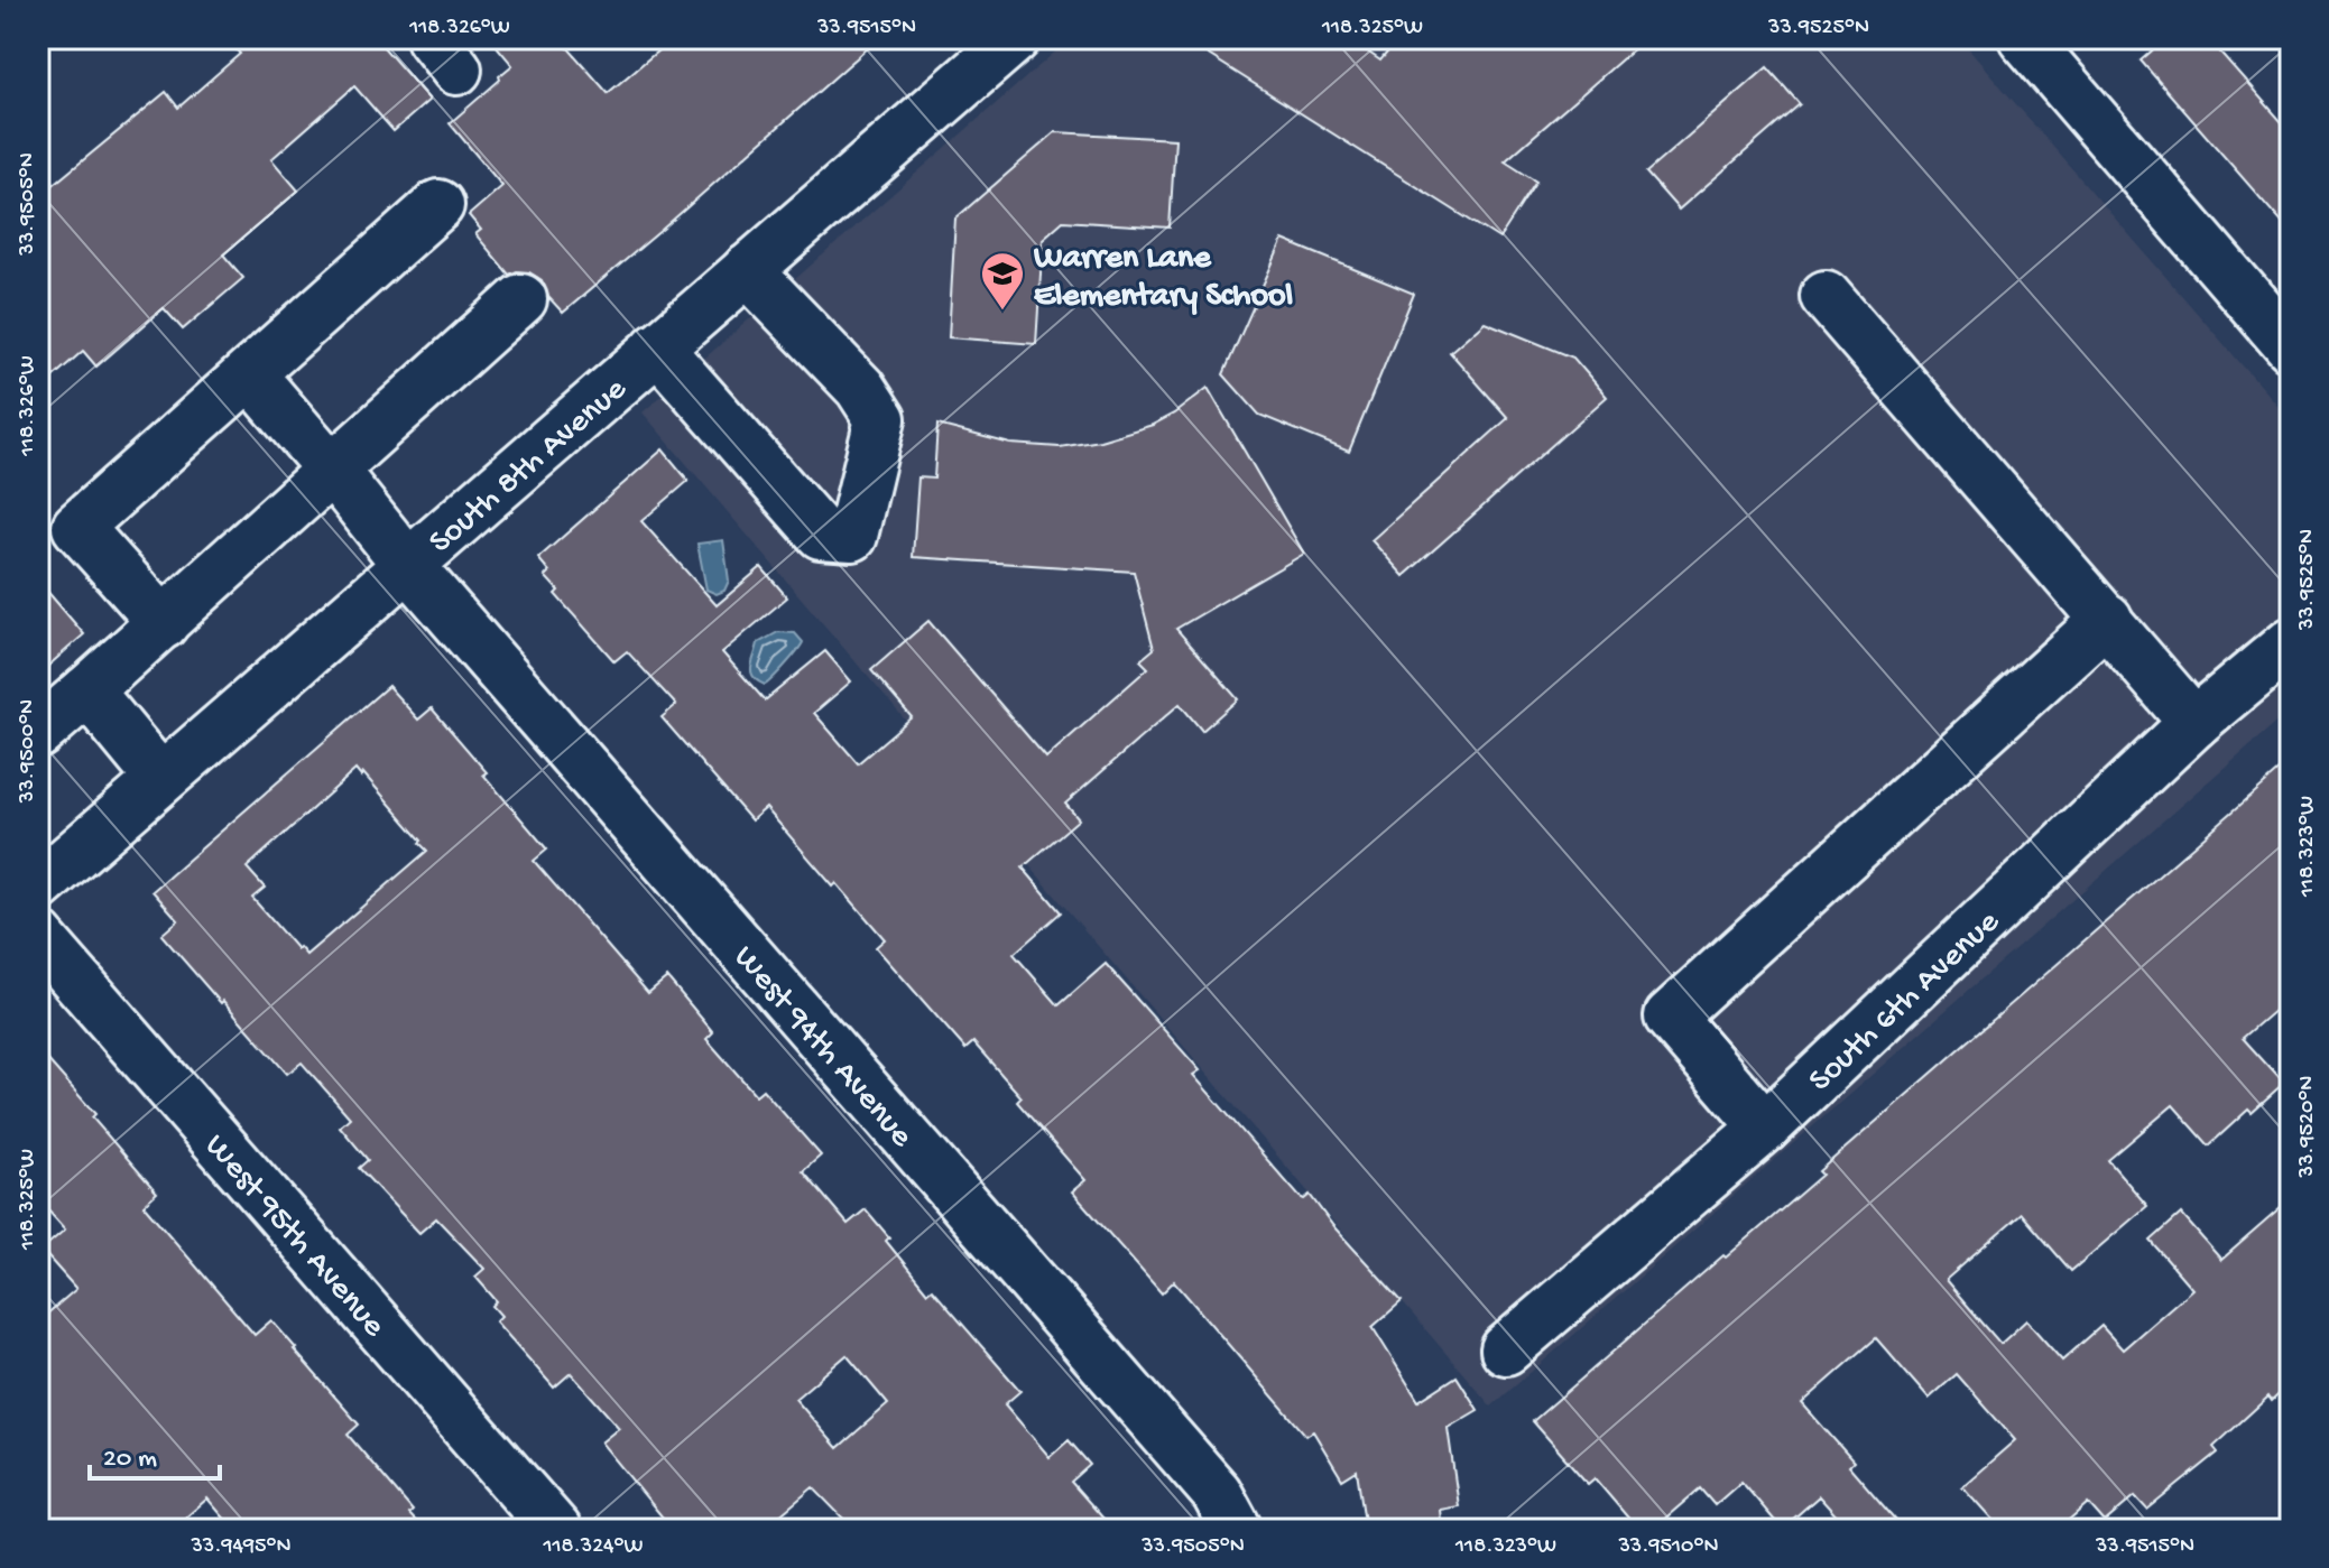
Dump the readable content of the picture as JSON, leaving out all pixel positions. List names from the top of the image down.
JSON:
{
  "streets": {
    "street": [
      "South 8th Avenue",
      "South 6th Avenue",
      "West 94th Avenue",
      "West 95th Avenue"
    ]
  },
  "crossings": [
    ["South 8th Avenue", "West 94th Avenue"]
  ],
  "places": {
    "school or university": ["Warren Lane Elementary School"]
  },
  "scale_bar": "20 m",
  "coordinates": [
    "118.326°W",
    "33.9515°N",
    "118.325°W",
    "33.9525°N",
    "33.9505°N",
    "33.9500°N",
    "118.323°W",
    "33.9520°N",
    "33.9495°N",
    "118.324°W",
    "33.9510°N"
  ]
}
